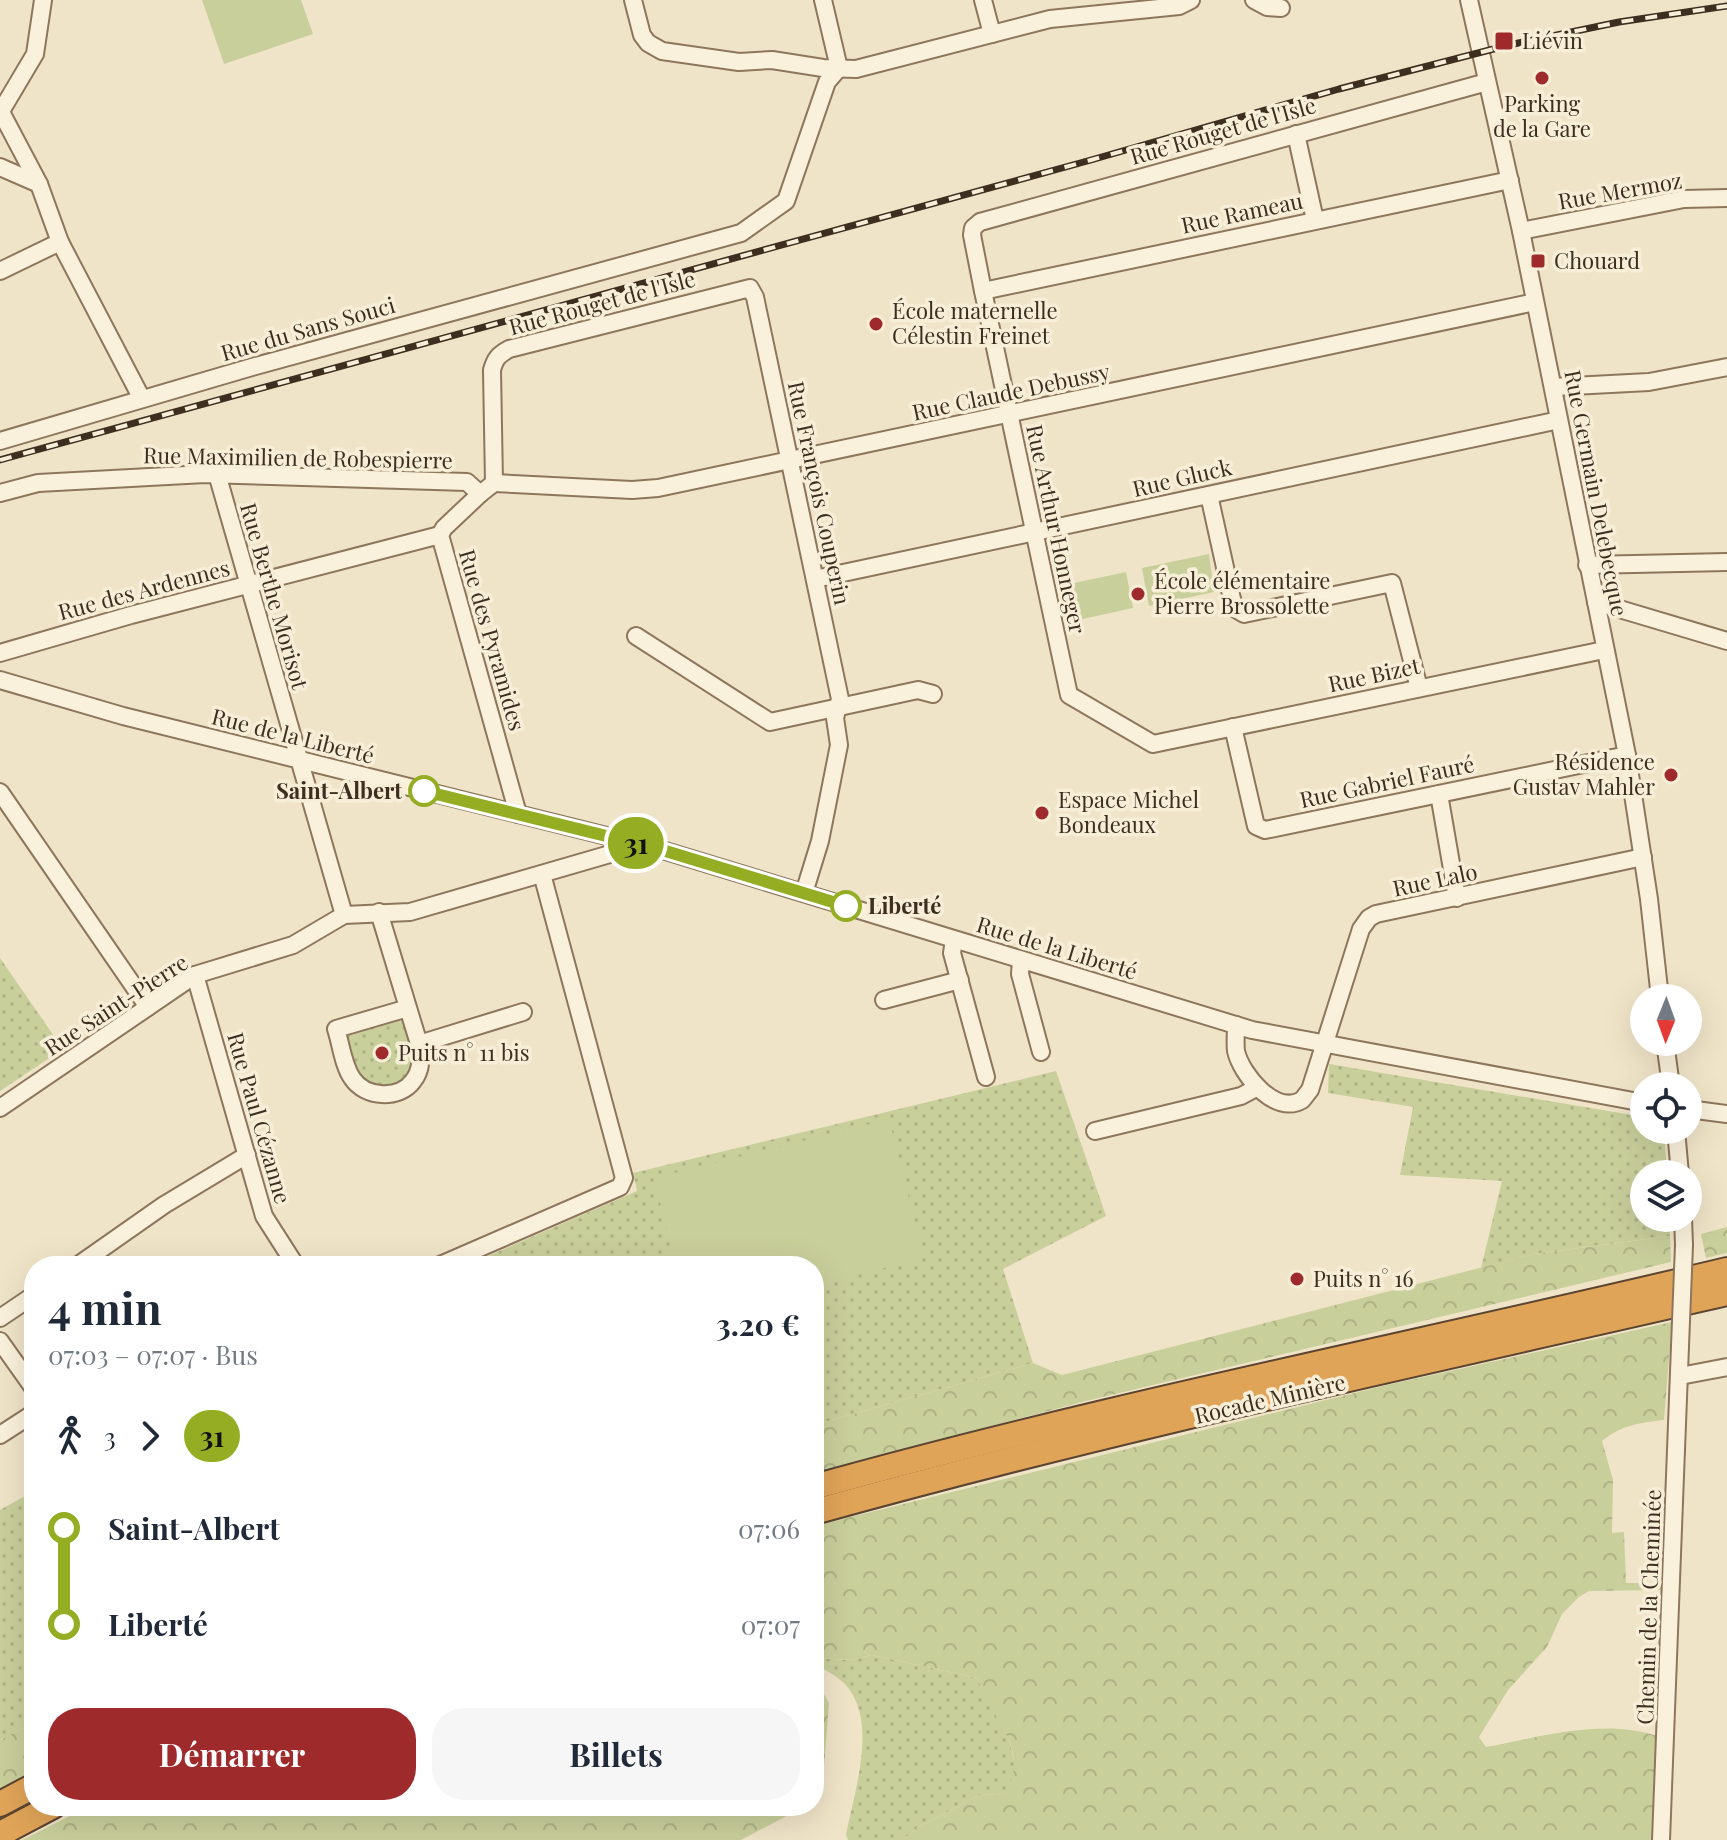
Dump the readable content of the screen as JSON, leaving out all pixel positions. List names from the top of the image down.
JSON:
{
  "streets": {
    "highway": ["Rocade Minière"],
    "street": [
      "Rue Rouget de l'Isle",
      "Rue Mermoz",
      "Rue Rameau",
      "Rue du Sans Souci",
      "Rue Claude Debussy",
      "Rue Maximilien de Robespierre",
      "Rue Gluck",
      "Rue François Couperin",
      "Rue Germain Delebecque",
      "Rue Arthur Honneger",
      "Rue des Ardennes",
      "Rue Berthe Morisot",
      "Rue des Pyramides",
      "Rue Bizet",
      "Rue de la Liberté",
      "Rue Gabriel Fauré",
      "Rue Lalo",
      "Rue Saint-Pierre",
      "Rue Paul Cézanne",
      "Chemin de la Cheminée"
    ]
  },
  "crossings": [
    ["Rue Rouget de l'Isle", "Rue Claude Debussy"],
    ["Rue Rouget de l'Isle", "Rue Maximilien de Robespierre"],
    ["Rue Rouget de l'Isle", "Rue François Couperin"],
    ["Rue Rouget de l'Isle", "Rue Germain Delebecque"],
    ["Rue Rouget de l'Isle", "Rue Arthur Honneger"],
    ["Rue Rouget de l'Isle", "Rue des Pyramides"],
    ["Rue Mermoz", "Rue Germain Delebecque"],
    ["Rue Rameau", "Rue Germain Delebecque"],
    ["Rue Rameau", "Rue Arthur Honneger"],
    ["Rue Claude Debussy", "Rue Maximilien de Robespierre"],
    ["Rue Claude Debussy", "Rue François Couperin"],
    ["Rue Claude Debussy", "Rue Germain Delebecque"],
    ["Rue Claude Debussy", "Rue Arthur Honneger"],
    ["Rue Claude Debussy", "Rue des Pyramides"],
    ["Rue Maximilien de Robespierre", "Rue Berthe Morisot"],
    ["Rue Maximilien de Robespierre", "Rue des Pyramides"],
    ["Rue Gluck", "Rue François Couperin"],
    ["Rue Gluck", "Rue Germain Delebecque"],
    ["Rue Gluck", "Rue Arthur Honneger"],
    ["Rue François Couperin", "Rue de la Liberté"],
    ["Rue Germain Delebecque", "Rue Bizet"],
    ["Rue Germain Delebecque", "Rue Gabriel Fauré"],
    ["Rue Germain Delebecque", "Rue Lalo"],
    ["Rue Arthur Honneger", "Rue Bizet"],
    ["Rue des Ardennes", "Rue Berthe Morisot"],
    ["Rue des Ardennes", "Rue des Pyramides"],
    ["Rue Berthe Morisot", "Rue de la Liberté"],
    ["Rue Berthe Morisot", "Rue Saint-Pierre"],
    ["Rue des Pyramides", "Rue de la Liberté"],
    ["Rue Bizet", "Rue Gabriel Fauré"],
    ["Rue de la Liberté", "Rue Lalo"],
    ["Rue de la Liberté", "Rue Saint-Pierre"],
    ["Rue Saint-Pierre", "Rue Paul Cézanne"]
  ],
  "places": {
    "transit": ["Liévin", "Chouard"],
    "other": [
      "Parking de la Gare",
      "École maternelle Célestin Freinet",
      "École élémentaire Pierre Brossolette",
      "Résidence Gustav Mahler",
      "Saint-Albert",
      "Espace Michel Bondeaux",
      "Liberté",
      "Puits n° 11 bis",
      "Puits n° 16"
    ]
  },
  "lines": ["bus line 31"],
  "north": "bottom",
  "page": {
    "on_map": "31",
    "heading": ["4 min", "07:03 – 07:07 · Bus", "3.20 €"],
    "legs": ["3", "31"],
    "list": [
      {
        "name": "Saint-Albert",
        "value": "07:06"
      },
      {
        "name": "Liberté",
        "value": "07:07"
      }
    ],
    "buttons": ["Démarrer", "Billets"]
  }
}
